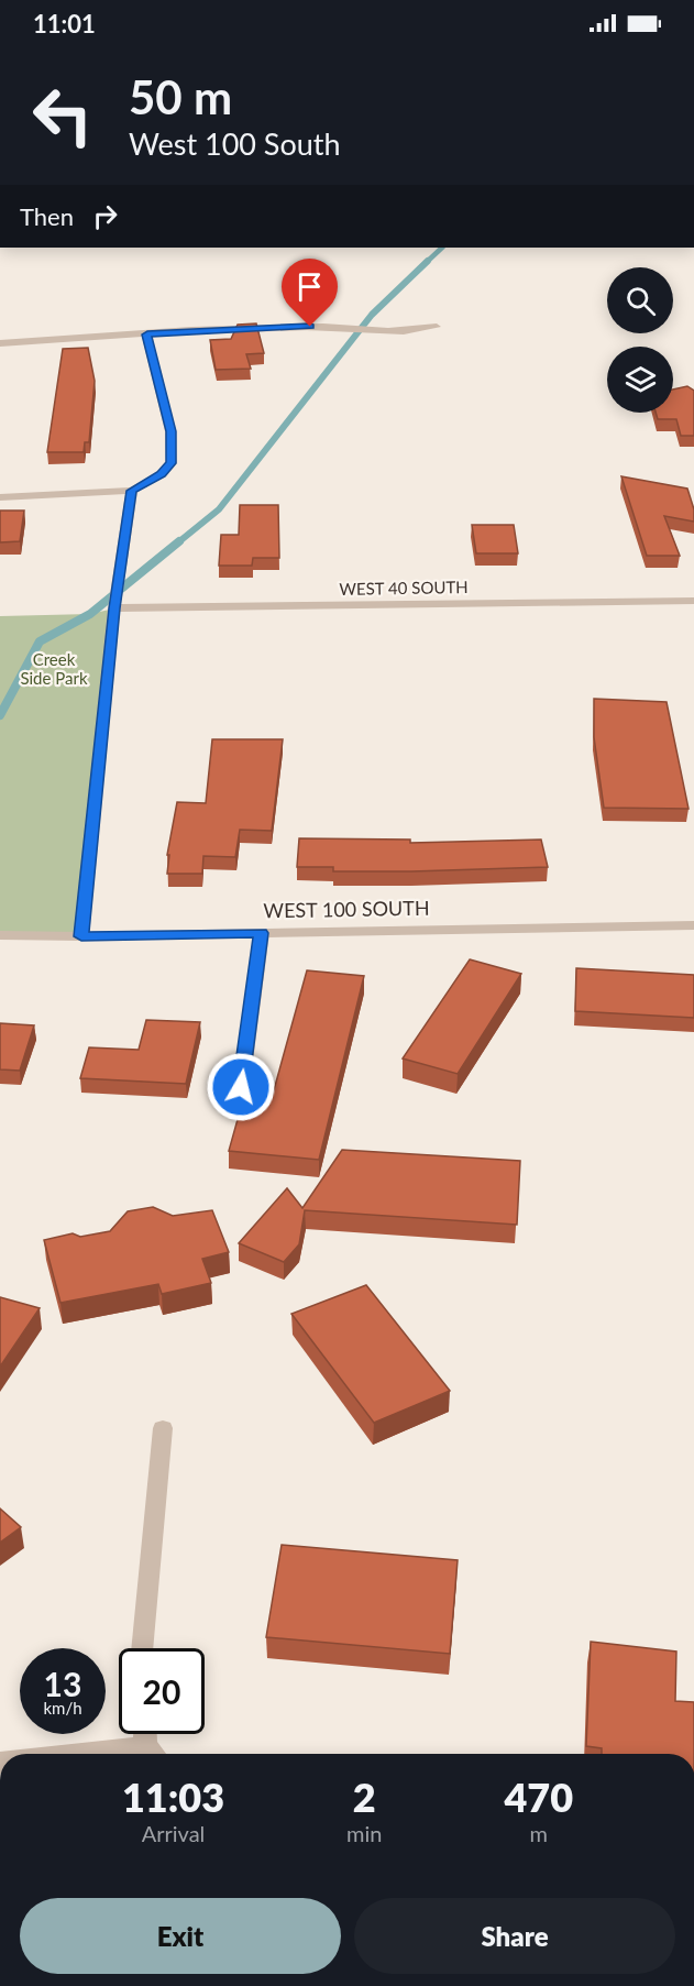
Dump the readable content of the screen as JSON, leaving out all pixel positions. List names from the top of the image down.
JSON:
{
  "streets": {
    "street": ["WEST 40 SOUTH", "WEST 100 SOUTH"]
  },
  "parks": ["Creek Side Park"],
  "page": {
    "status": "11:01",
    "turn": ["50 m", "West 100 South"],
    "then": "Then",
    "speed": "13 km/h",
    "limit": "20",
    "eta": [
      "11:03",
      "Arrival",
      "2",
      "min",
      "470",
      "m"
    ],
    "buttons": ["Exit", "Share"]
  }
}
